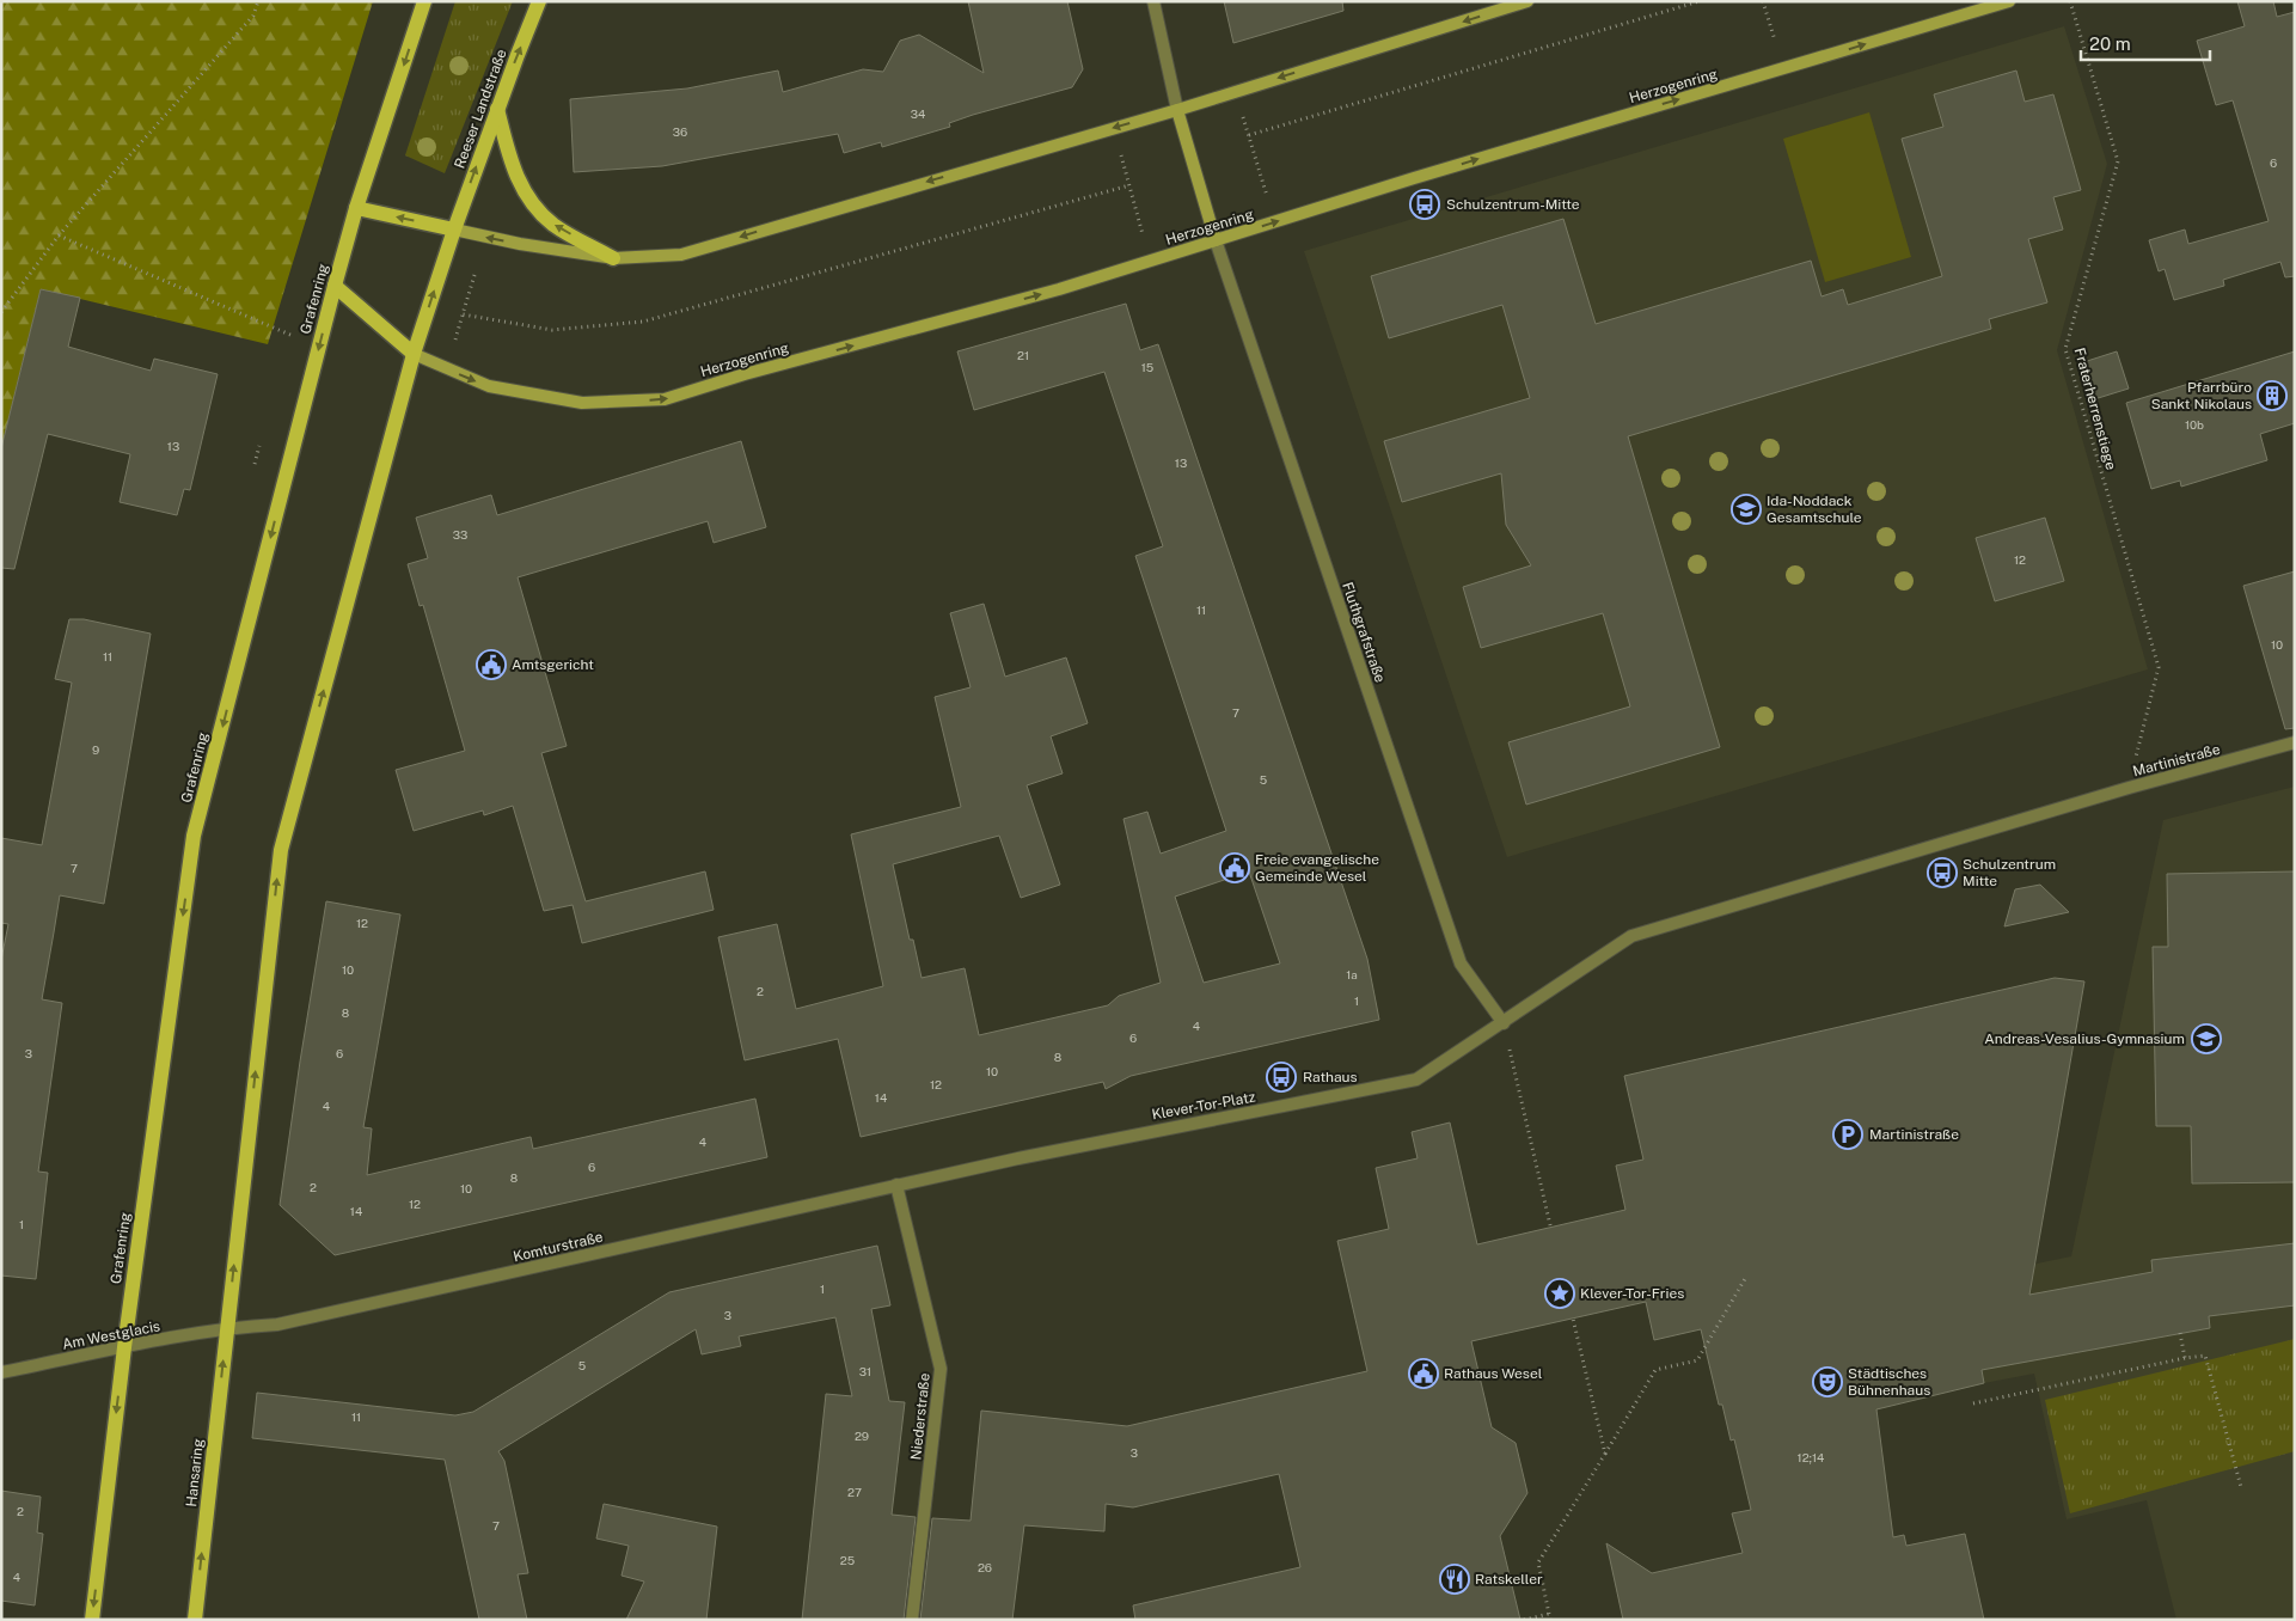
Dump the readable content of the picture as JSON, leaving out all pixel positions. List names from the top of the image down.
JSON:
{
  "streets": {
    "main road": [
      "Herzogenring",
      "Reeser Landstraße",
      "Grafenring",
      "Hansaring"
    ],
    "street": [
      "Fluthgrafstraße",
      "Martinistraße",
      "Klever-Tor-Platz",
      "Komturstraße",
      "Am Westglacis",
      "Niederstraße"
    ],
    "path": ["Fraterherrenstiege"]
  },
  "crossings": [
    ["Herzogenring", "Fluthgrafstraße"],
    ["Grafenring", "Am Westglacis"],
    ["Fraterherrenstiege", "Martinistraße"],
    ["Fluthgrafstraße", "Martinistraße"],
    ["Fluthgrafstraße", "Klever-Tor-Platz"],
    ["Martinistraße", "Klever-Tor-Platz"],
    ["Klever-Tor-Platz", "Komturstraße"],
    ["Klever-Tor-Platz", "Niederstraße"],
    ["Komturstraße", "Am Westglacis"],
    ["Komturstraße", "Niederstraße"],
    ["Komturstraße", "Hansaring"],
    ["Am Westglacis", "Hansaring"]
  ],
  "one_way": ["Herzogenring"],
  "places": {
    "bus stop": ["Schulzentrum-Mitte", "Schulzentrum Mitte", "Rathaus"],
    "building": ["Pfarrbüro Sankt Nikolaus"],
    "school or university": ["Ida-Noddack Gesamtschule", "Andreas-Vesalius-Gymnasium"],
    "public building": ["Amtsgericht", "Freie evangelische Gemeinde Wesel", "Rathaus Wesel"],
    "parking": ["Martinistraße"],
    "place": ["Klever-Tor-Fries"],
    "theatre": ["Städtisches Bühnenhaus"],
    "restaurant": ["Ratskeller"]
  },
  "house_numbers": [
    "34",
    "36",
    "6",
    "21",
    "15",
    "10b",
    "13",
    "13",
    "33",
    "12",
    "11",
    "10",
    "11",
    "7",
    "9",
    "5",
    "7",
    "12",
    "10",
    "1a",
    "2",
    "1",
    "8",
    "4",
    "6",
    "3",
    "6",
    "8",
    "10",
    "12",
    "14",
    "4",
    "4",
    "6",
    "8",
    "2",
    "10",
    "12",
    "14",
    "1",
    "1",
    "3",
    "5",
    "31",
    "11",
    "29",
    "3",
    "12;14",
    "27",
    "2",
    "7",
    "25",
    "26",
    "4"
  ],
  "scale_bar": "20 m"
}
